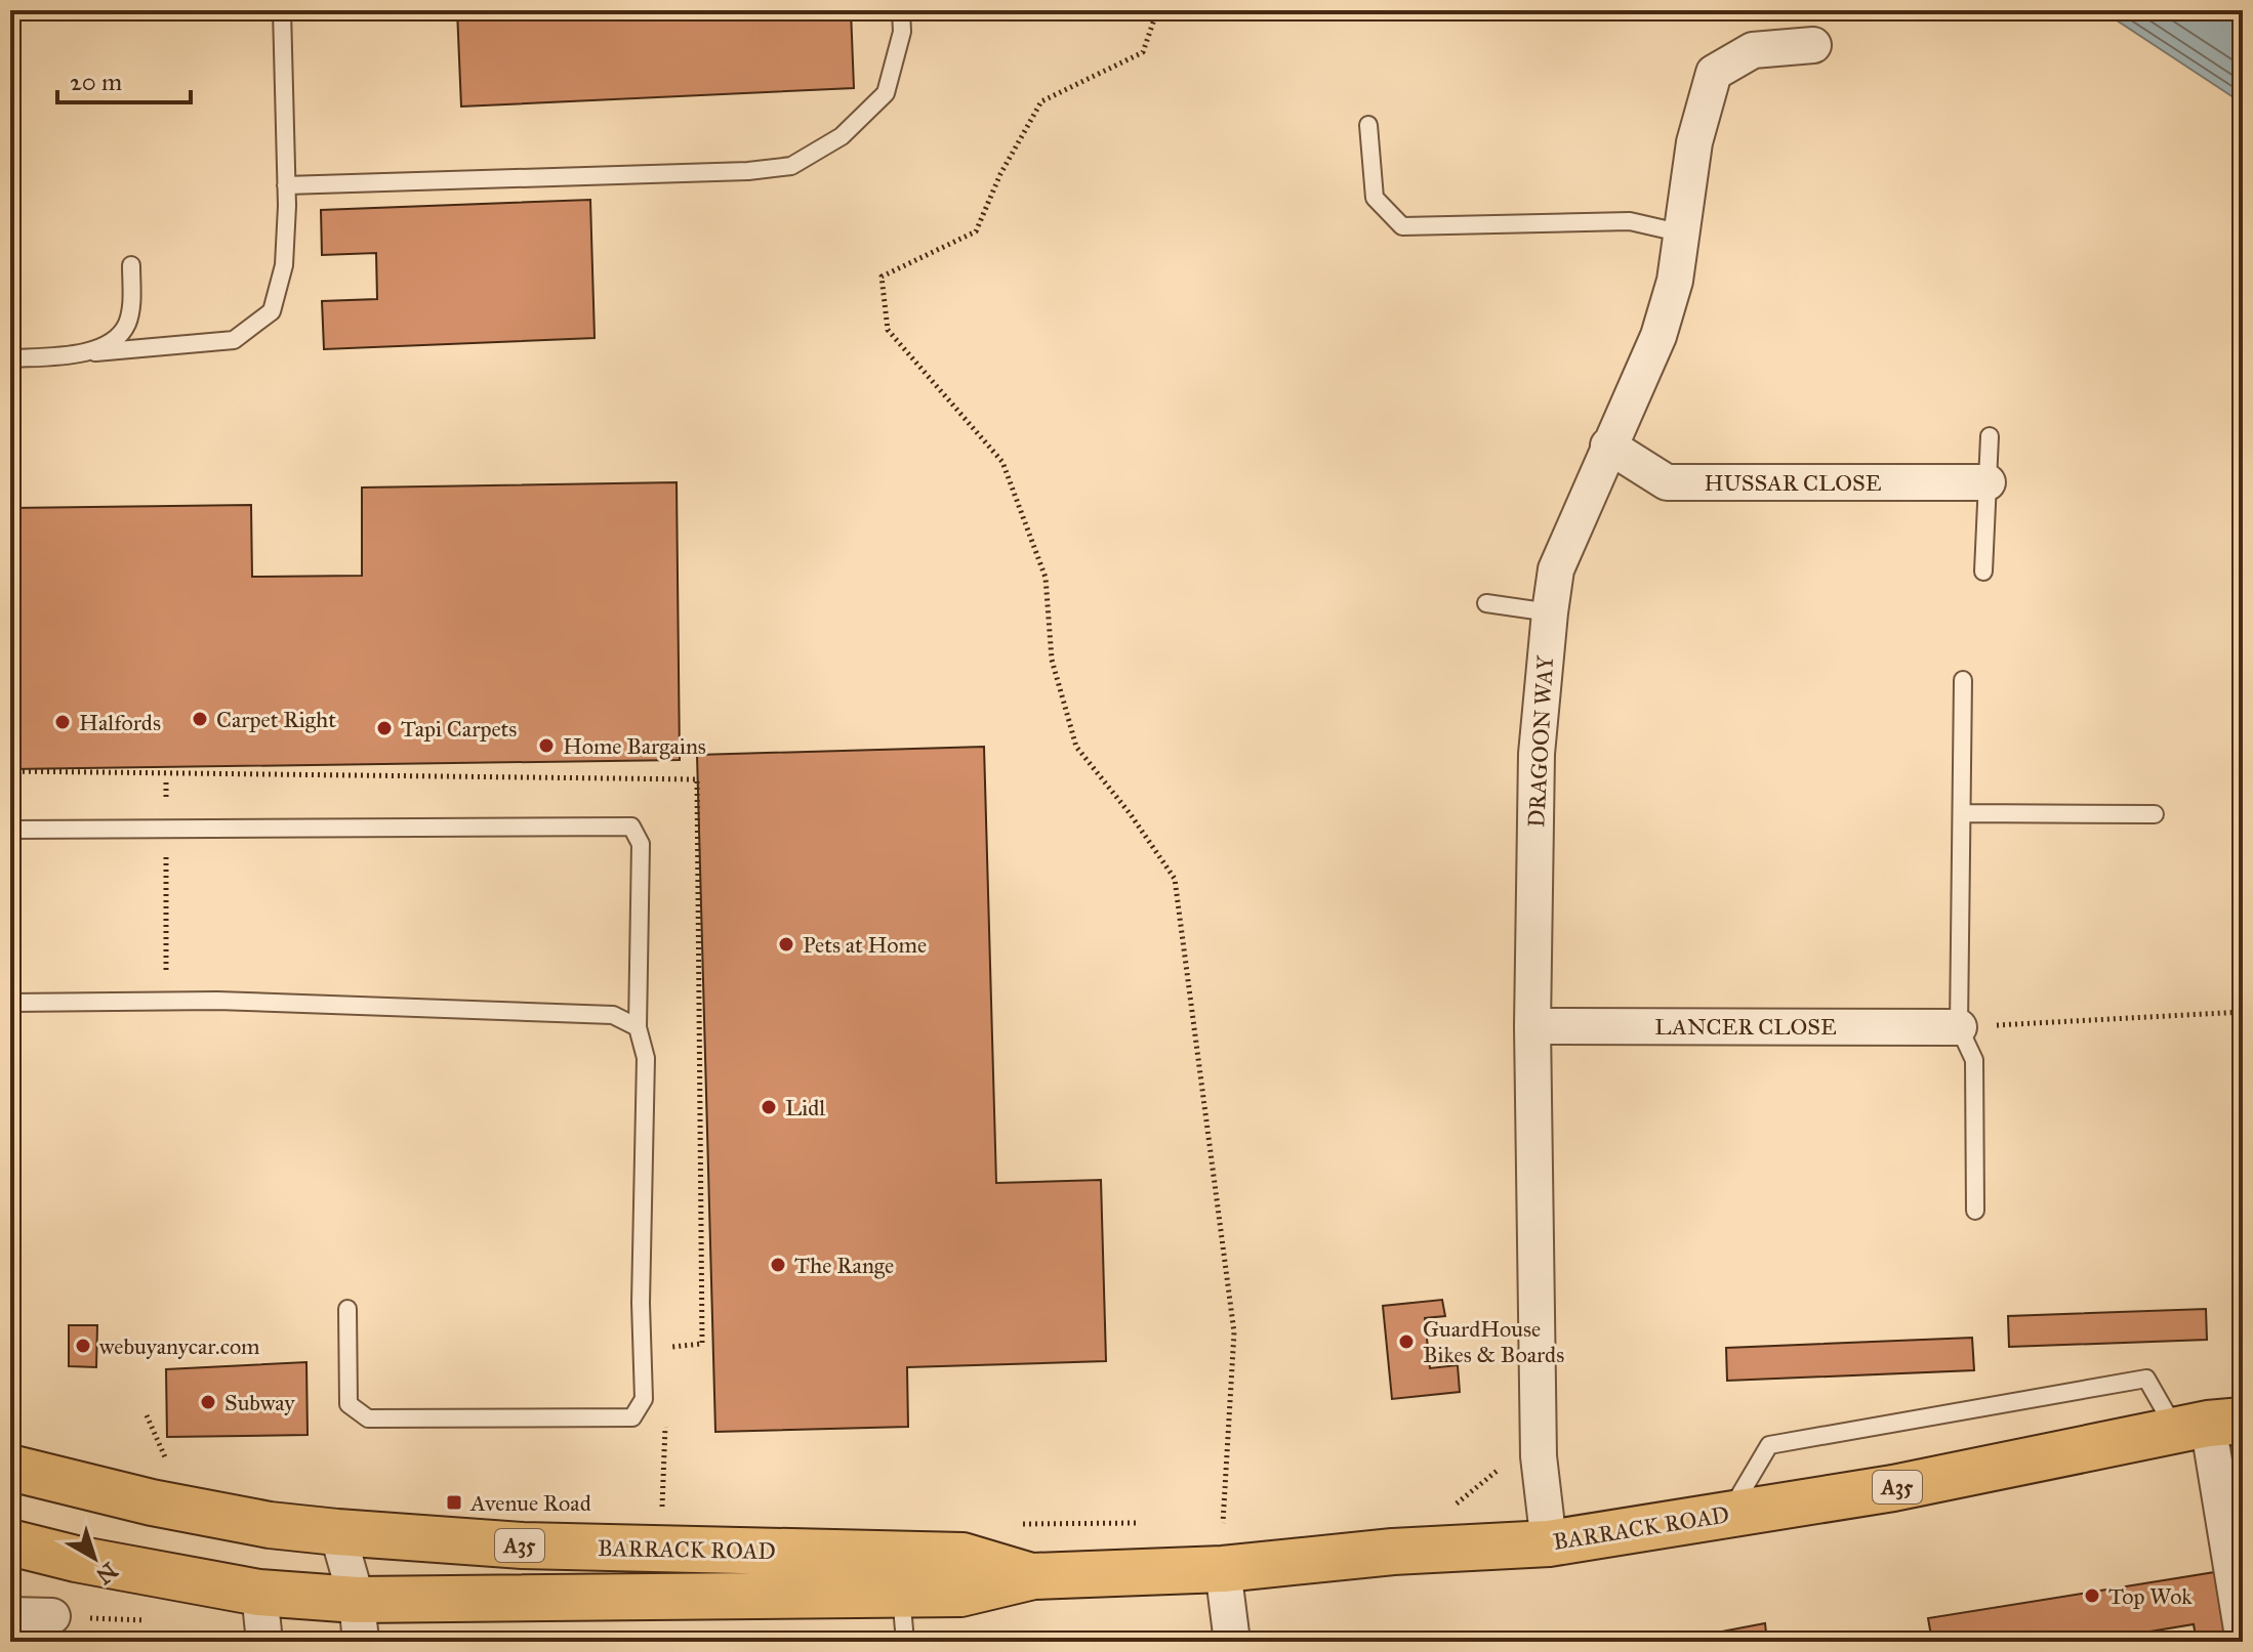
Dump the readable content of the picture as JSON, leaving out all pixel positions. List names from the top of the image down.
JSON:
{
  "streets": {
    "main road": ["A35", "BARRACK ROAD"],
    "street": ["HUSSAR CLOSE", "DRAGOON WAY", "LANCER CLOSE"]
  },
  "crossings": [
    ["HUSSAR CLOSE", "DRAGOON WAY"],
    ["DRAGOON WAY", "LANCER CLOSE"],
    ["DRAGOON WAY", "BARRACK ROAD"]
  ],
  "places": {
    "other": [
      "Carpet Right",
      "Halfords",
      "Tapi Carpets",
      "Home Bargains",
      "Pets at Home",
      "Lidl",
      "The Range",
      "GuardHouse Bikes & Boards",
      "webuyanycar.com",
      "Subway",
      "Top Wok"
    ],
    "transit": ["Avenue Road"]
  },
  "scale_bar": "20 m",
  "north": "bottom right"
}
